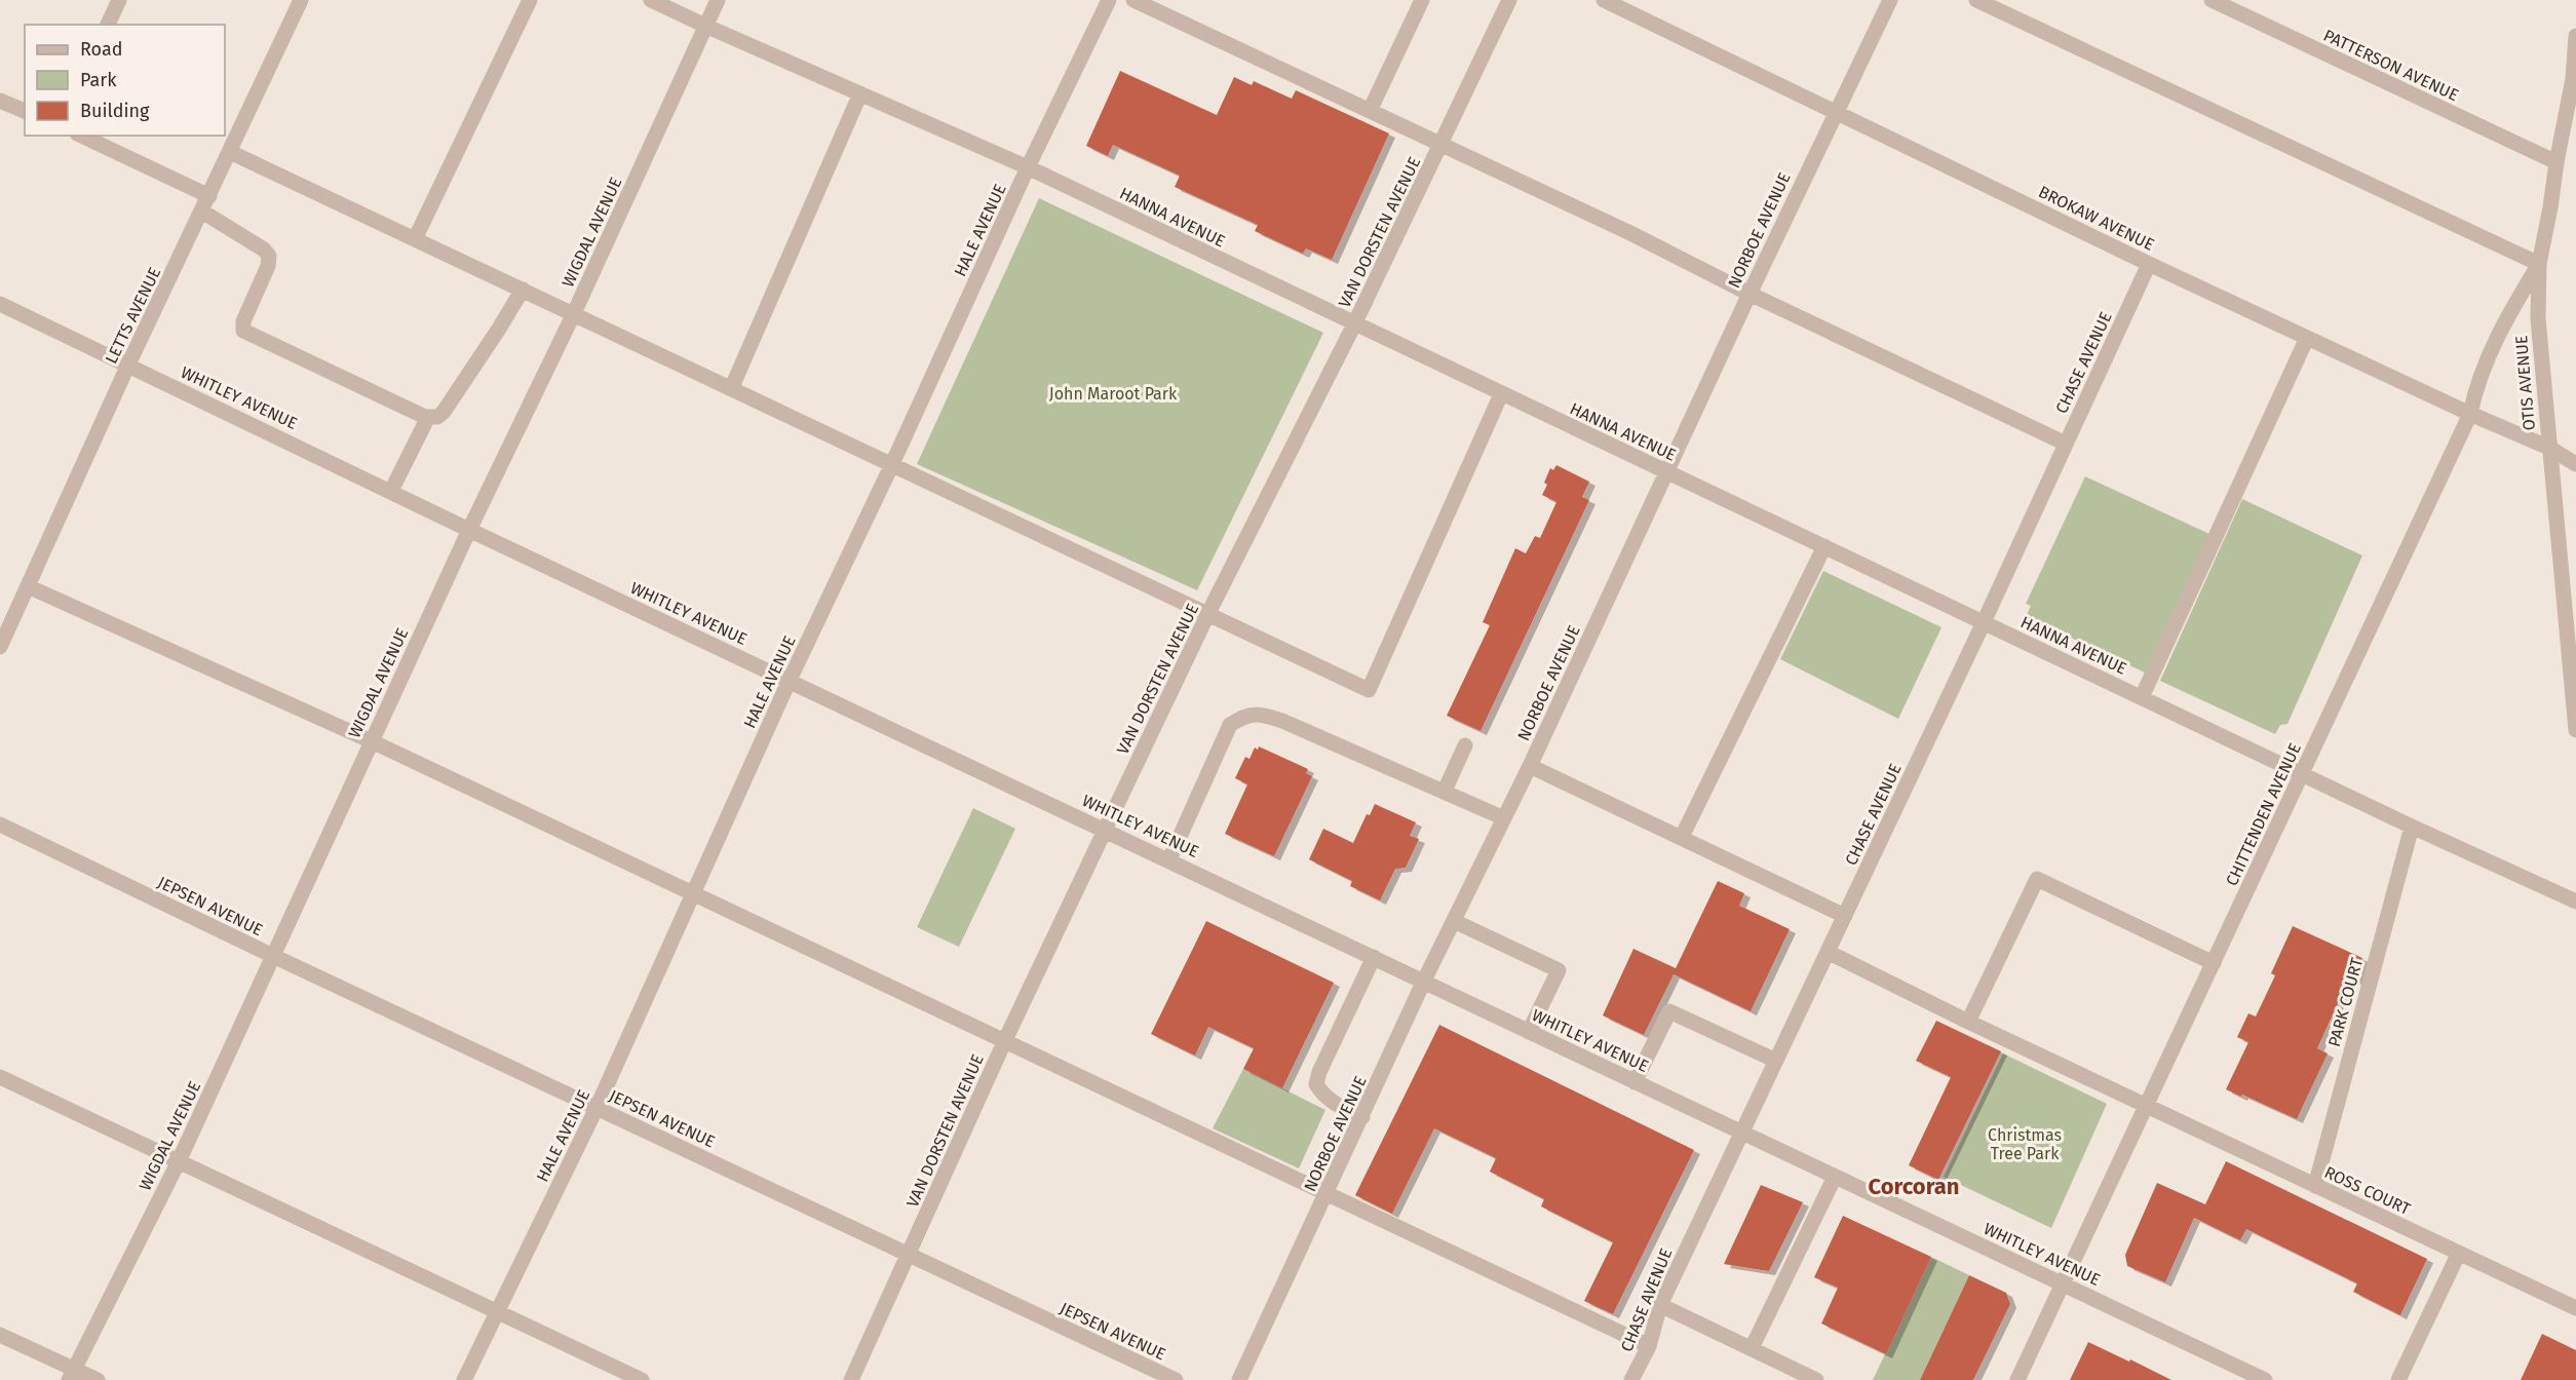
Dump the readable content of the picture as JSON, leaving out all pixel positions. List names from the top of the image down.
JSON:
{
  "streets": {
    "street": [
      "PATTERSON AVENUE",
      "HANNA AVENUE",
      "BROKAW AVENUE",
      "HALE AVENUE",
      "NORBOE AVENUE",
      "WIGDAL AVENUE",
      "VAN DORSTEN AVENUE",
      "LETTS AVENUE",
      "CHASE AVENUE",
      "OTIS AVENUE",
      "WHITLEY AVENUE",
      "CHITTENDEN AVENUE",
      "JEPSEN AVENUE",
      "PARK COURT",
      "ROSS COURT"
    ]
  },
  "crossings": [
    ["PATTERSON AVENUE", "OTIS AVENUE"],
    ["HANNA AVENUE", "HALE AVENUE"],
    ["HANNA AVENUE", "NORBOE AVENUE"],
    ["HANNA AVENUE", "WIGDAL AVENUE"],
    ["HANNA AVENUE", "VAN DORSTEN AVENUE"],
    ["HANNA AVENUE", "CHASE AVENUE"],
    ["HANNA AVENUE", "CHITTENDEN AVENUE"],
    ["HANNA AVENUE", "PARK COURT"],
    ["BROKAW AVENUE", "NORBOE AVENUE"],
    ["BROKAW AVENUE", "CHASE AVENUE"],
    ["BROKAW AVENUE", "OTIS AVENUE"],
    ["BROKAW AVENUE", "CHITTENDEN AVENUE"],
    ["HALE AVENUE", "WHITLEY AVENUE"],
    ["HALE AVENUE", "JEPSEN AVENUE"],
    ["NORBOE AVENUE", "WHITLEY AVENUE"],
    ["WIGDAL AVENUE", "WHITLEY AVENUE"],
    ["WIGDAL AVENUE", "JEPSEN AVENUE"],
    ["VAN DORSTEN AVENUE", "WHITLEY AVENUE"],
    ["VAN DORSTEN AVENUE", "JEPSEN AVENUE"],
    ["LETTS AVENUE", "WHITLEY AVENUE"],
    ["CHASE AVENUE", "WHITLEY AVENUE"],
    ["CHASE AVENUE", "ROSS COURT"],
    ["OTIS AVENUE", "CHITTENDEN AVENUE"],
    ["WHITLEY AVENUE", "CHITTENDEN AVENUE"],
    ["CHITTENDEN AVENUE", "ROSS COURT"],
    ["PARK COURT", "ROSS COURT"]
  ],
  "districts": ["Corcoran"],
  "parks": ["John Maroot Park", "Christmas Tree Park"],
  "legend": ["Road", "Park", "Building"]
}
